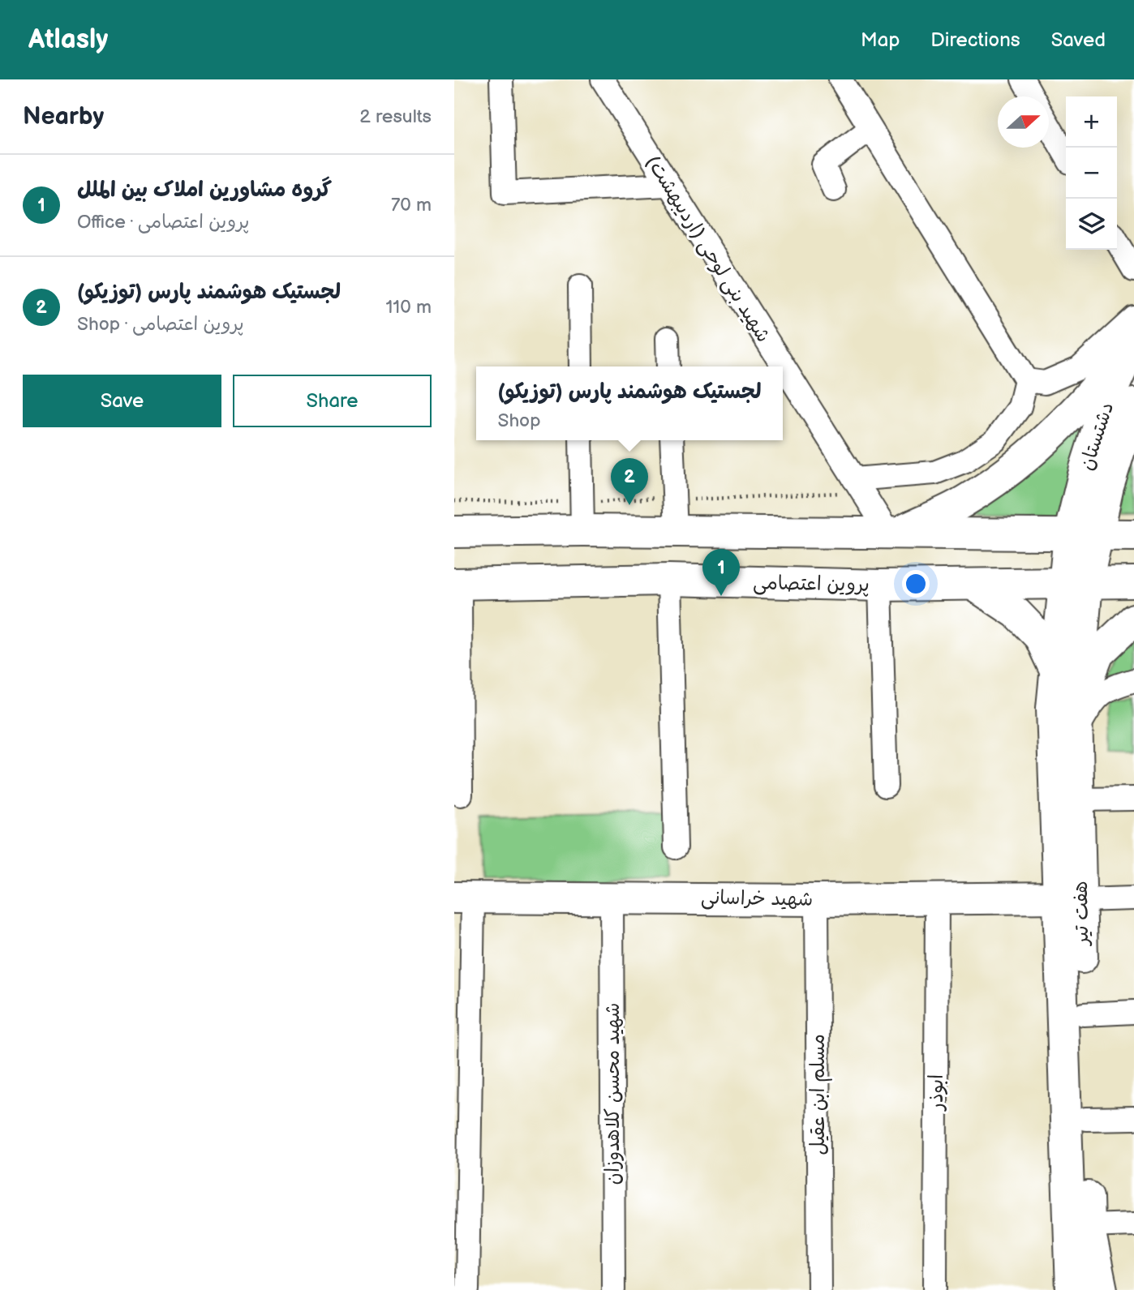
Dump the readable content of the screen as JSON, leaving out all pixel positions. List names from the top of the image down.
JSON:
{
  "streets": {
    "street": [
      "شهید بنی لوحی (اردیبهشت)",
      "دشتستان",
      "پروین اعتصامی",
      "شهید خراسانی",
      "هفت تیر",
      "ابوذر",
      "شهید محسن کلاهدوزان",
      "مسلم ابن عقیل"
    ]
  },
  "crossings": [
    ["دشتستان", "هفت تیر"],
    ["پروین اعتصامی", "هفت تیر"],
    ["شهید خراسانی", "هفت تیر"],
    ["شهید خراسانی", "ابوذر"],
    ["شهید خراسانی", "شهید محسن کلاهدوزان"],
    ["شهید خراسانی", "مسلم ابن عقیل"]
  ],
  "north": "right",
  "page": {
    "header": "Atlasly",
    "nav": ["Map", "Directions", "Saved"],
    "heading": ["Nearby", "2 results"],
    "map_buttons": ["+", "−"],
    "list": [
      {
        "mark": "1",
        "name": "گروه مشاورین املاک بین الملل",
        "note": "Office · پروین اعتصامی",
        "value": "70 m"
      },
      {
        "mark": "2",
        "name": "لجستیک هوشمند پارس (توزیکو)",
        "note": "Shop · پروین اعتصامی",
        "value": "110 m"
      }
    ],
    "buttons": ["Save", "Share"],
    "popup": ["لجستیک هوشمند پارس (توزیکو)", "Shop"],
    "pins": ["2", "1"]
  }
}
